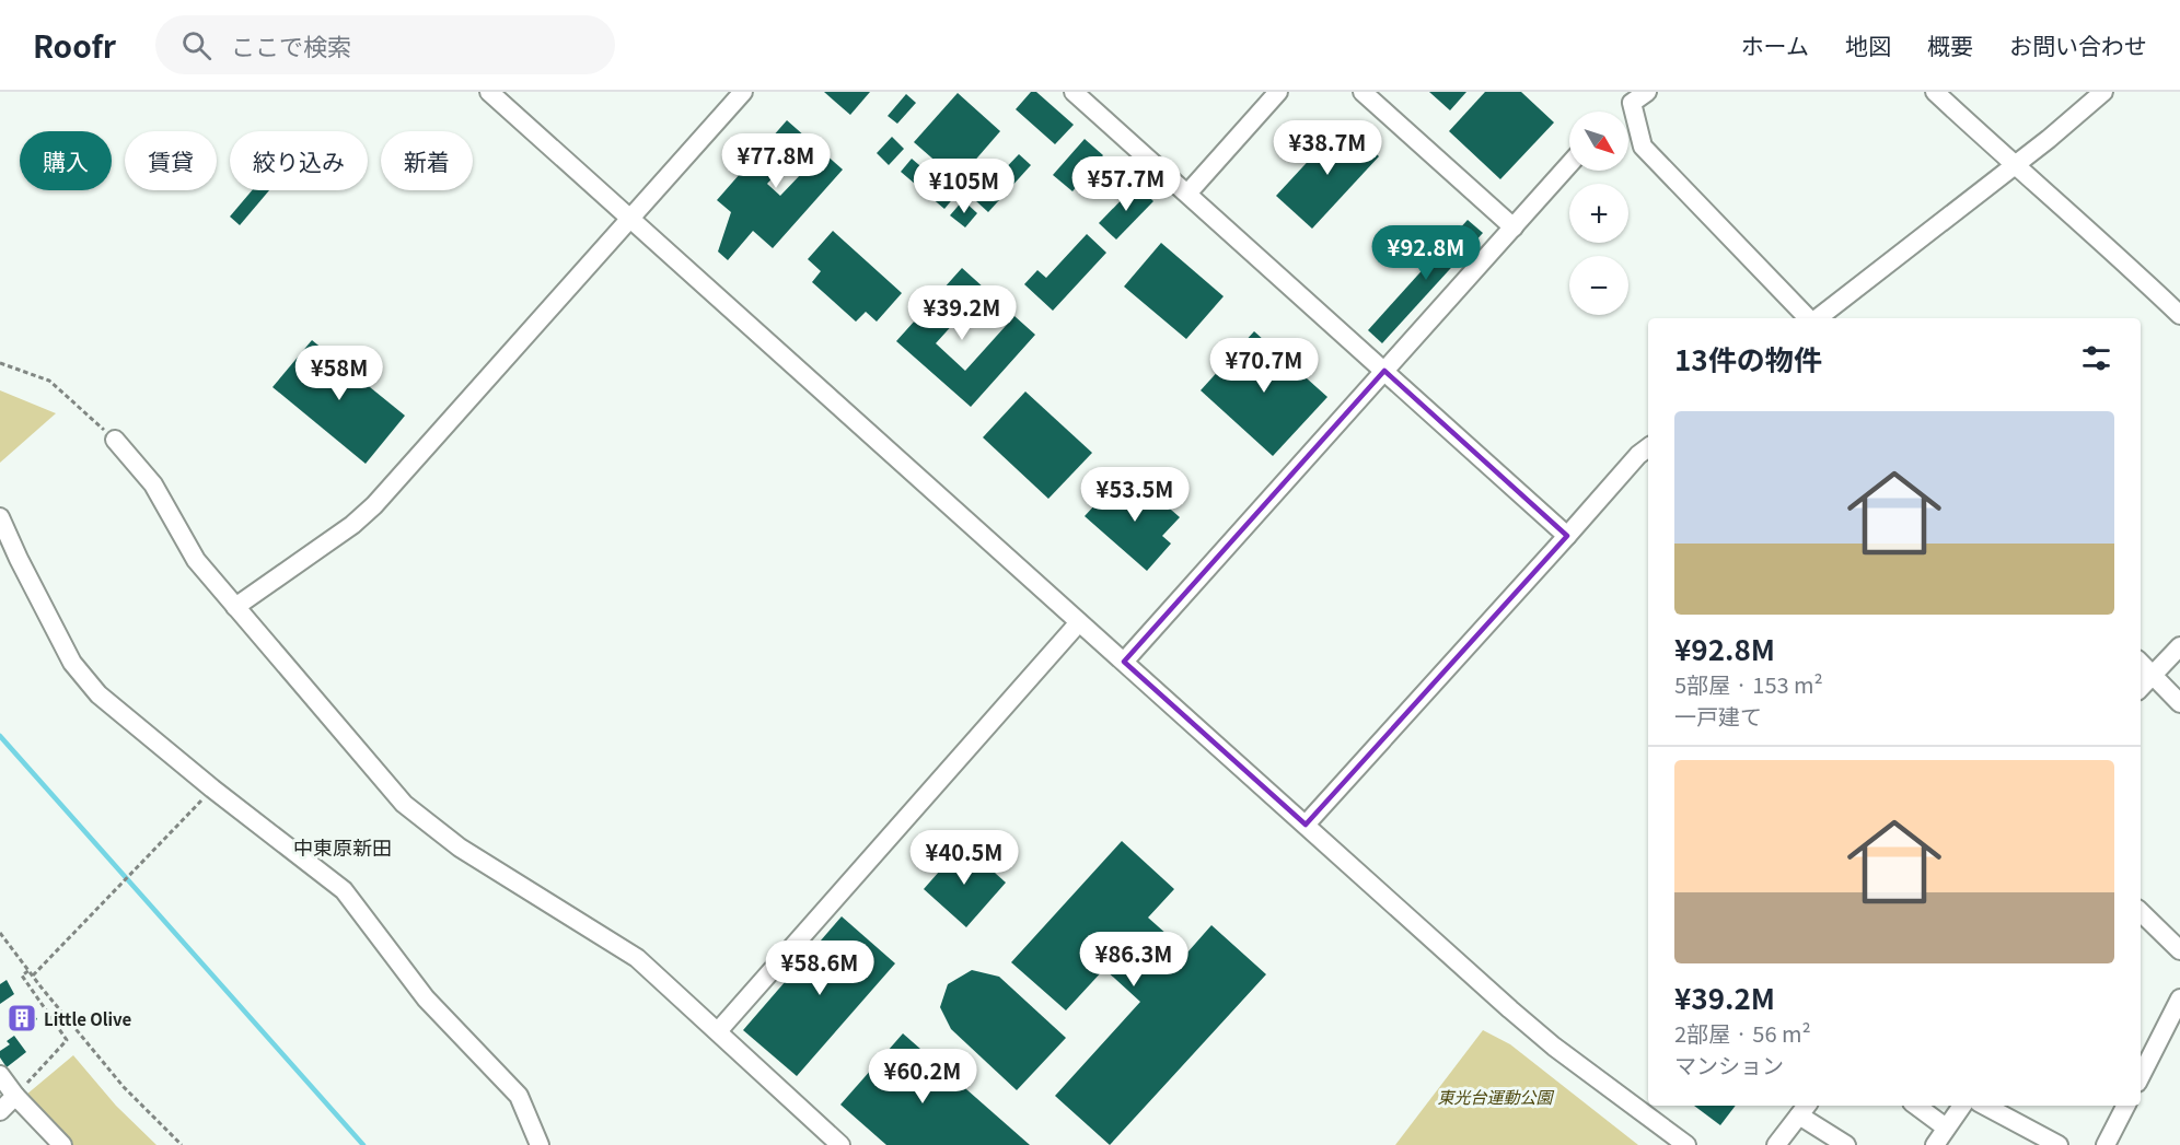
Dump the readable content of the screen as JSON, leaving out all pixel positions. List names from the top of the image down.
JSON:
{
  "districts": ["中東原新田"],
  "parks": ["東光台運動公園"],
  "places": {
    "building": ["Little Olive"]
  },
  "north": "bottom right",
  "page": {
    "header": "Roofr",
    "search": "ここで検索",
    "nav": [
      "ホーム",
      "地図",
      "概要",
      "お問い合わせ"
    ],
    "map_buttons": ["+", "−"],
    "price": [
      "¥38.7M",
      "¥77.8M",
      "¥57.7M",
      "¥105M",
      "¥92.8M",
      "¥39.2M",
      "¥70.7M",
      "¥58M",
      "¥53.5M",
      "¥40.5M",
      "¥86.3M",
      "¥58.6M",
      "¥60.2M"
    ],
    "chip": [
      "購入",
      "賃貸",
      "絞り込み",
      "新着"
    ],
    "heading": "13件の物件",
    "list": [
      {
        "name": "¥92.8M",
        "note": "5部屋 · 153 m² · 一戸建て"
      },
      {
        "name": "¥39.2M",
        "note": "2部屋 · 56 m² · マンション"
      }
    ]
  }
}
